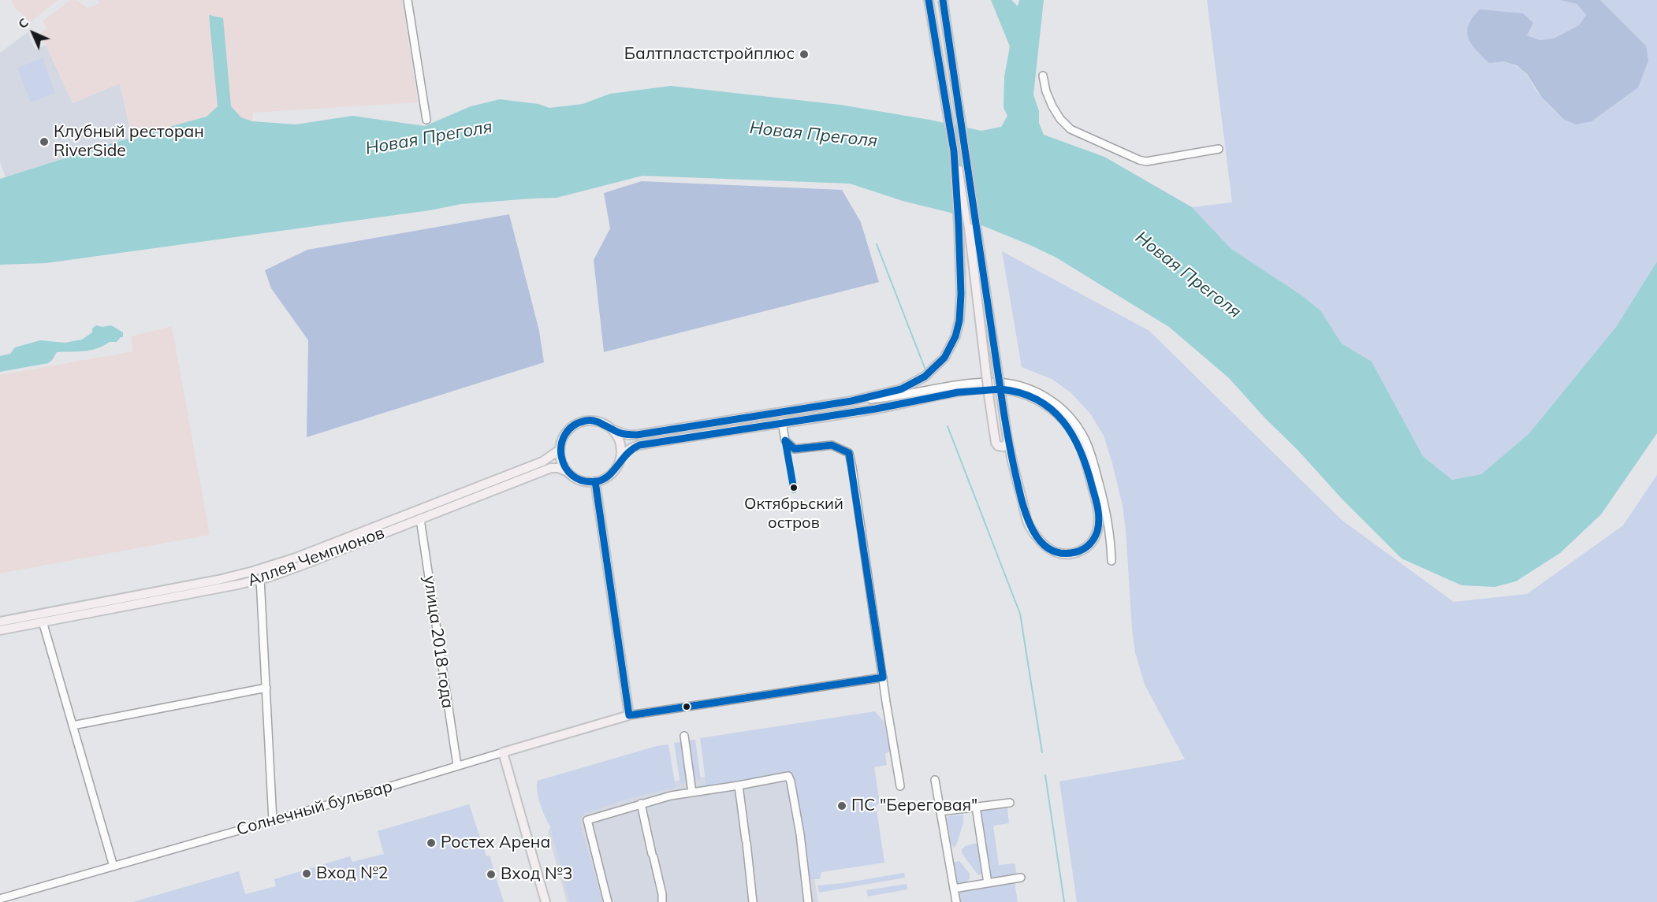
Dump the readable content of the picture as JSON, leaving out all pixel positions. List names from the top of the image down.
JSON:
{
  "streets": {
    "main road": ["Аллея Чемпионов", "Солнечный бульвар"],
    "street": ["улица 2018 года"]
  },
  "crossings": [
    ["Аллея Чемпионов", "улица 2018 года"],
    ["улица 2018 года", "Солнечный бульвар"]
  ],
  "water": ["Новая Преголя"],
  "places": [
    "Балтпластстройплюс",
    "Клубный ресторан RiverSide",
    "Октябрьский остров",
    "ПС \"Береговая\"",
    "Ростех Арена",
    "Вход №2",
    "Вход №3"
  ],
  "north": "top left"
}
